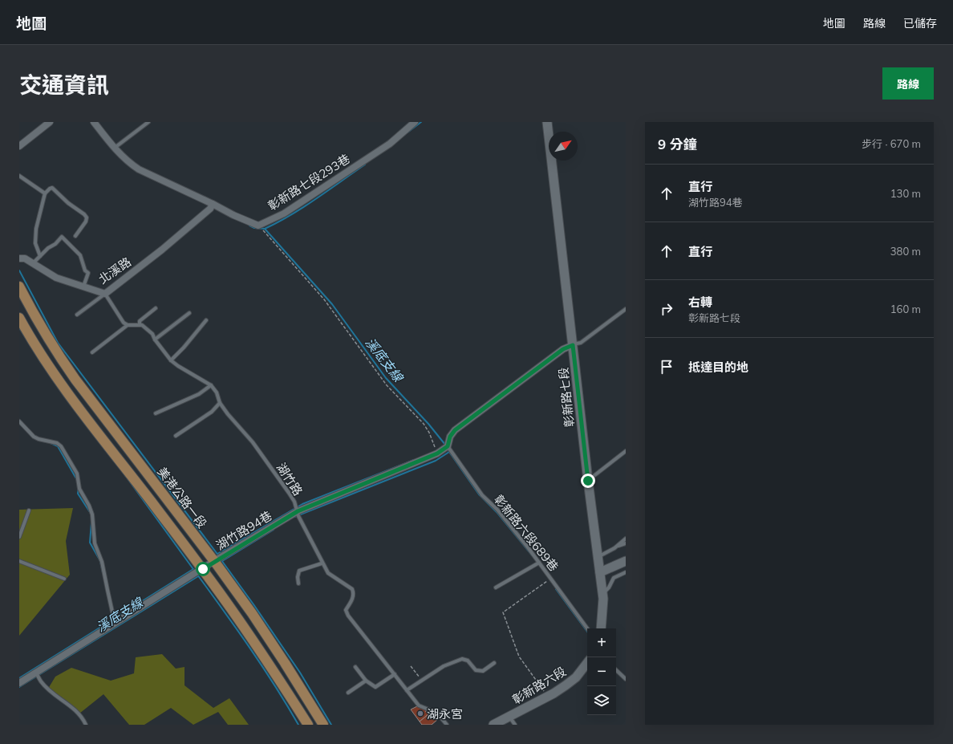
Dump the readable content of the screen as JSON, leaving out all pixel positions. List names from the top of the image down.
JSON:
{
  "streets": {
    "main road": ["美港公路一段"],
    "street": [
      "彰新路七段293巷",
      "北溪路",
      "彰新路七段",
      "湖竹路94巷",
      "彰新路六段"
    ],
    "lane": ["湖竹路", "彰新路六段689巷"]
  },
  "crossings": [
    ["湖竹路", "湖竹路94巷"],
    ["美港公路一段", "湖竹路94巷"],
    ["湖竹路94巷", "彰新路六段689巷"]
  ],
  "water": ["溪底支線"],
  "places": ["湖永宮"],
  "north": "top right",
  "page": {
    "header": "地圖",
    "nav": ["地圖", "路線", "已儲存"],
    "title": "交通資訊",
    "buttons": "路線",
    "heading": ["9 分鐘", "步行 · 670 m"],
    "list": [
      ["直行", "湖竹路94巷", "130 m"],
      ["直行", "380 m"],
      ["右轉", "彰新路七段", "160 m"],
      "抵達目的地"
    ],
    "map_buttons": ["+", "−"]
  }
}
